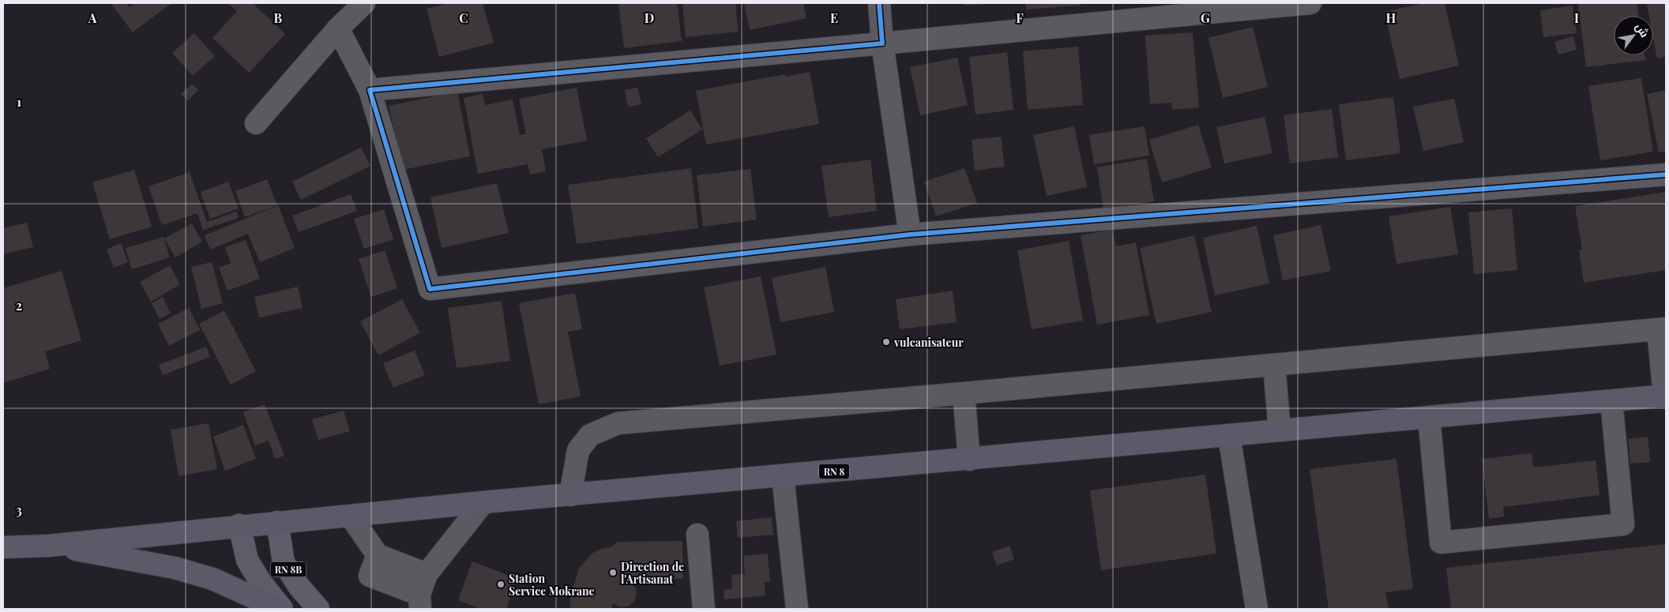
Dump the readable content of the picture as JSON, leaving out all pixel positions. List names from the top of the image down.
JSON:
{
  "streets": {
    "highway": ["RN 8"],
    "main road": ["RN 8B"]
  },
  "crossings": [
    ["RN 8", "RN 8B"]
  ],
  "places": ["vulcanisateur", "Direction de l'Artisanat", "Station Service Mokrane"],
  "north": "top right",
  "grid": {
    "columns": [
      "A",
      "B",
      "C",
      "D",
      "E",
      "F",
      "G",
      "H",
      "I"
    ],
    "rows": ["1", "2", "3"]
  }
}
